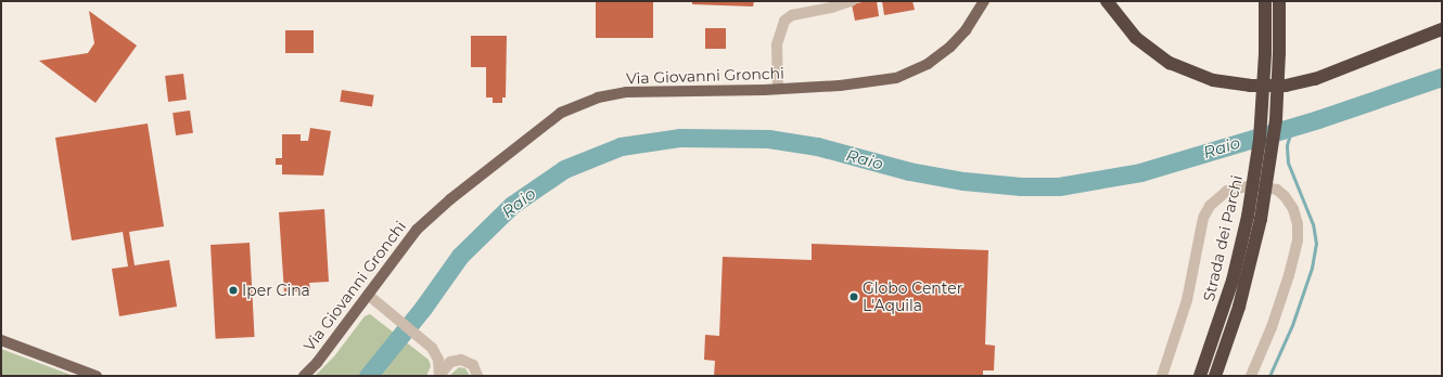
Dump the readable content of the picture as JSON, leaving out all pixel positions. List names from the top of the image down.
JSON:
{
  "streets": {
    "highway": ["Strada dei Parchi"],
    "main road": ["Via Giovanni Gronchi"]
  },
  "water": ["Raio"],
  "places": ["Iper Cina", "Globo Center L'Aquila"]
}
